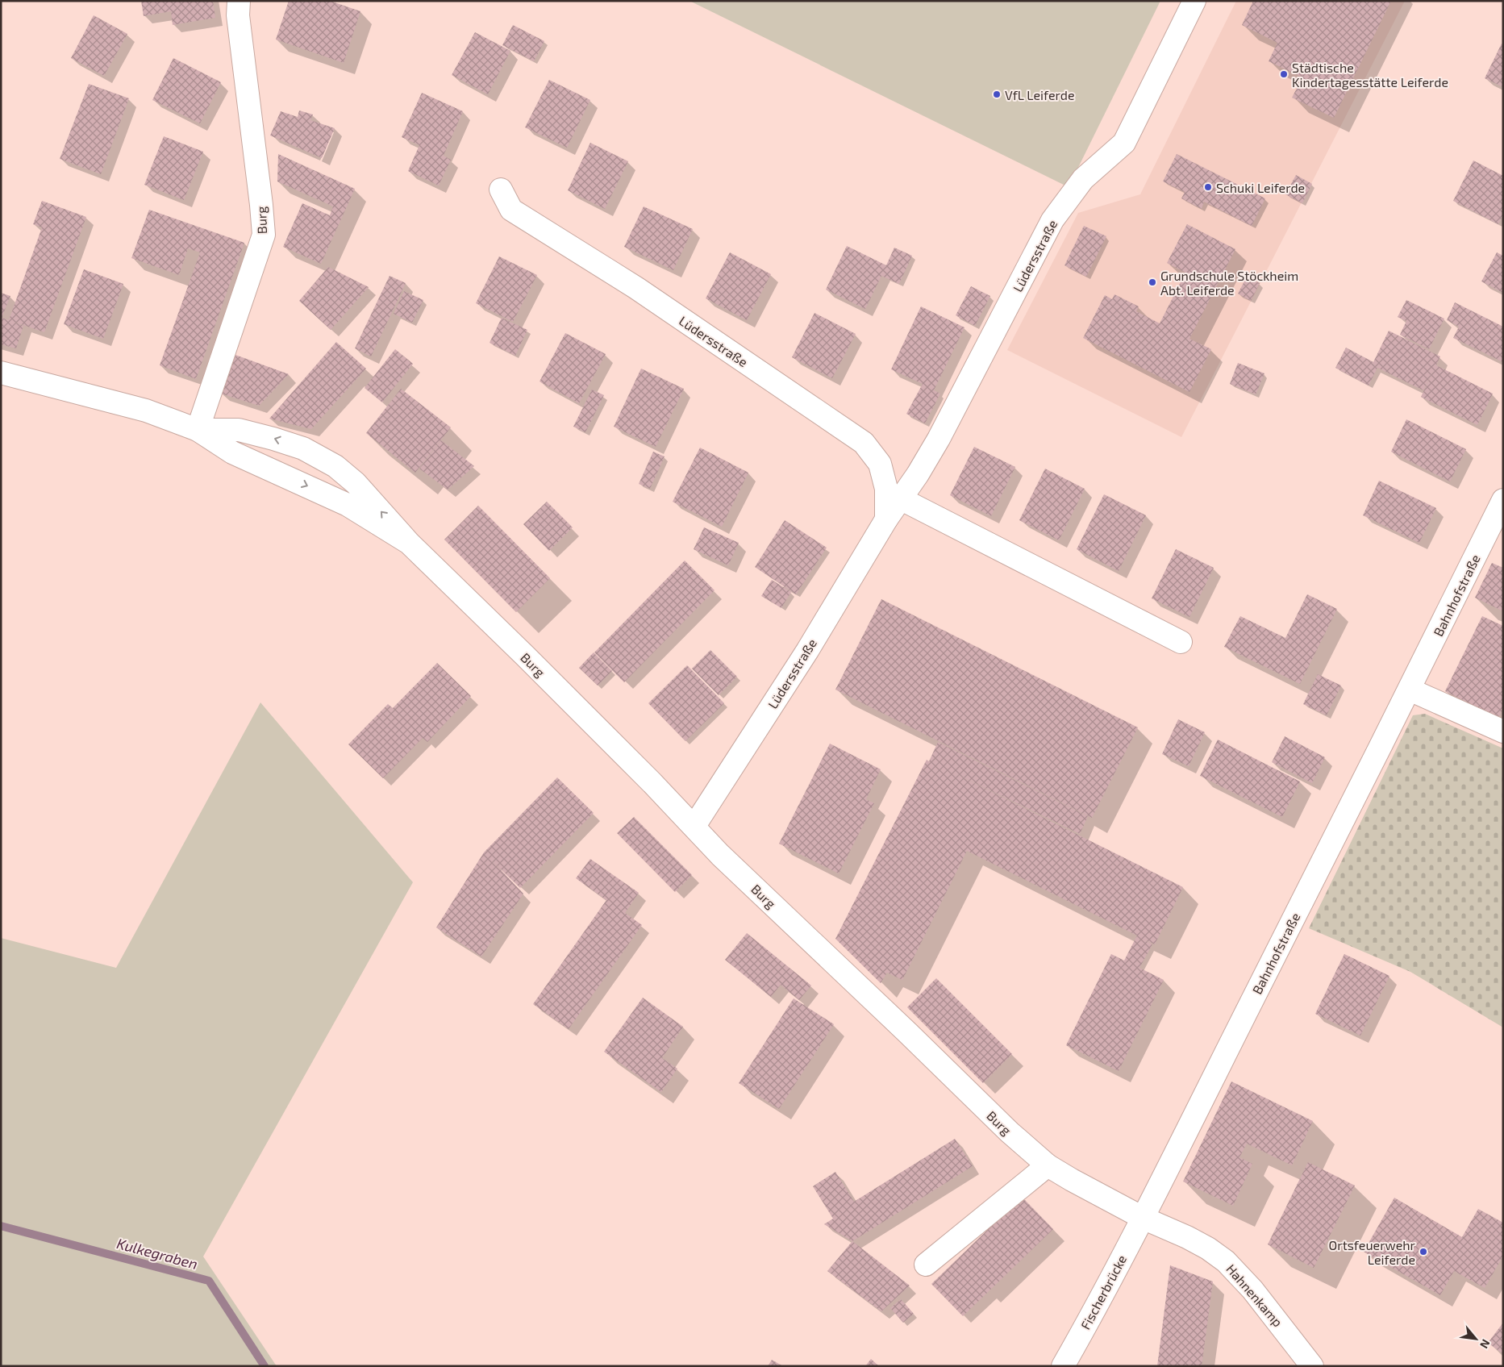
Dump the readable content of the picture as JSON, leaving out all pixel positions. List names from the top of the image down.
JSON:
{
  "streets": {
    "street": [
      "Burg",
      "Lüdersstraße",
      "Bahnhofstraße",
      "Fischerbrücke",
      "Hahnenkamp"
    ]
  },
  "crossings": [
    ["Burg", "Lüdersstraße"],
    ["Burg", "Bahnhofstraße"],
    ["Burg", "Fischerbrücke"],
    ["Burg", "Hahnenkamp"],
    ["Bahnhofstraße", "Fischerbrücke"],
    ["Bahnhofstraße", "Hahnenkamp"],
    ["Fischerbrücke", "Hahnenkamp"]
  ],
  "water": ["Kulkegraben"],
  "places": [
    "Städtische Kindertagesstätte Leiferde",
    "VfL Leiferde",
    "Schuki Leiferde",
    "Grundschule Stöckheim Abt. Leiferde",
    "Ortsfeuerwehr Leiferde"
  ],
  "north": "bottom right"
}
